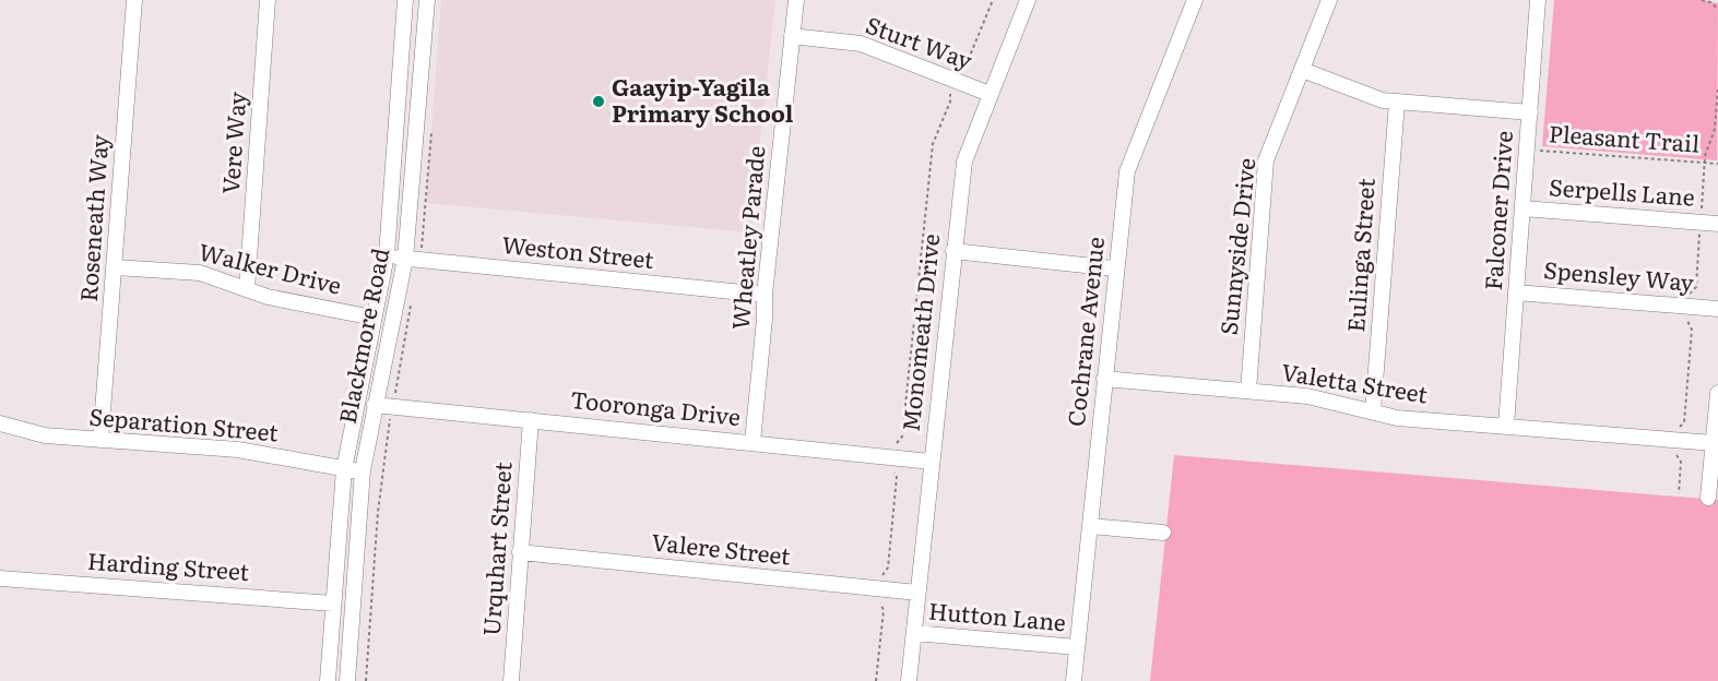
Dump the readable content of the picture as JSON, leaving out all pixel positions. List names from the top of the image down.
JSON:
{
  "streets": {
    "street": [
      "Sturt Way",
      "Vere Way",
      "Serpells Lane",
      "Falconer Drive",
      "Roseneath Way",
      "Wheatley Parade",
      "Sunnyside Drive",
      "Weston Street",
      "Eulinga Street",
      "Walker Drive",
      "Spensley Way",
      "Cochrane Avenue",
      "Monomeath Drive",
      "Blackmore Road",
      "Valetta Street",
      "Tooronga Drive",
      "Separation Street",
      "Urquhart Street",
      "Valere Street",
      "Harding Street",
      "Hutton Lane"
    ],
    "path": ["Pleasant Trail"]
  },
  "crossings": [
    ["Sturt Way", "Wheatley Parade"],
    ["Sturt Way", "Monomeath Drive"],
    ["Pleasant Trail", "Falconer Drive"],
    ["Vere Way", "Walker Drive"],
    ["Serpells Lane", "Falconer Drive"],
    ["Falconer Drive", "Spensley Way"],
    ["Falconer Drive", "Valetta Street"],
    ["Roseneath Way", "Walker Drive"],
    ["Roseneath Way", "Separation Street"],
    ["Wheatley Parade", "Weston Street"],
    ["Wheatley Parade", "Tooronga Drive"],
    ["Sunnyside Drive", "Valetta Street"],
    ["Weston Street", "Blackmore Road"],
    ["Eulinga Street", "Valetta Street"],
    ["Walker Drive", "Blackmore Road"],
    ["Cochrane Avenue", "Valetta Street"],
    ["Cochrane Avenue", "Hutton Lane"],
    ["Monomeath Drive", "Tooronga Drive"],
    ["Monomeath Drive", "Valere Street"],
    ["Monomeath Drive", "Hutton Lane"],
    ["Blackmore Road", "Tooronga Drive"],
    ["Blackmore Road", "Separation Street"],
    ["Blackmore Road", "Harding Street"],
    ["Tooronga Drive", "Urquhart Street"],
    ["Urquhart Street", "Valere Street"]
  ],
  "places": ["Gaayip-Yagila Primary School"]
}
